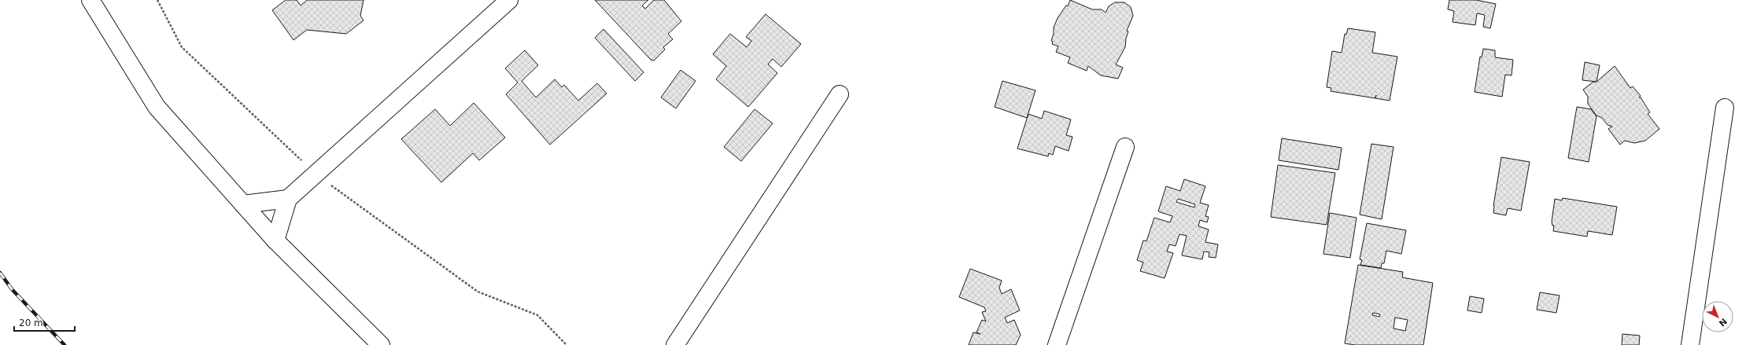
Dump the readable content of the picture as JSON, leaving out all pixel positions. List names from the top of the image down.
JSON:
{
  "scale_bar": "20 m",
  "north": "bottom right"
}
